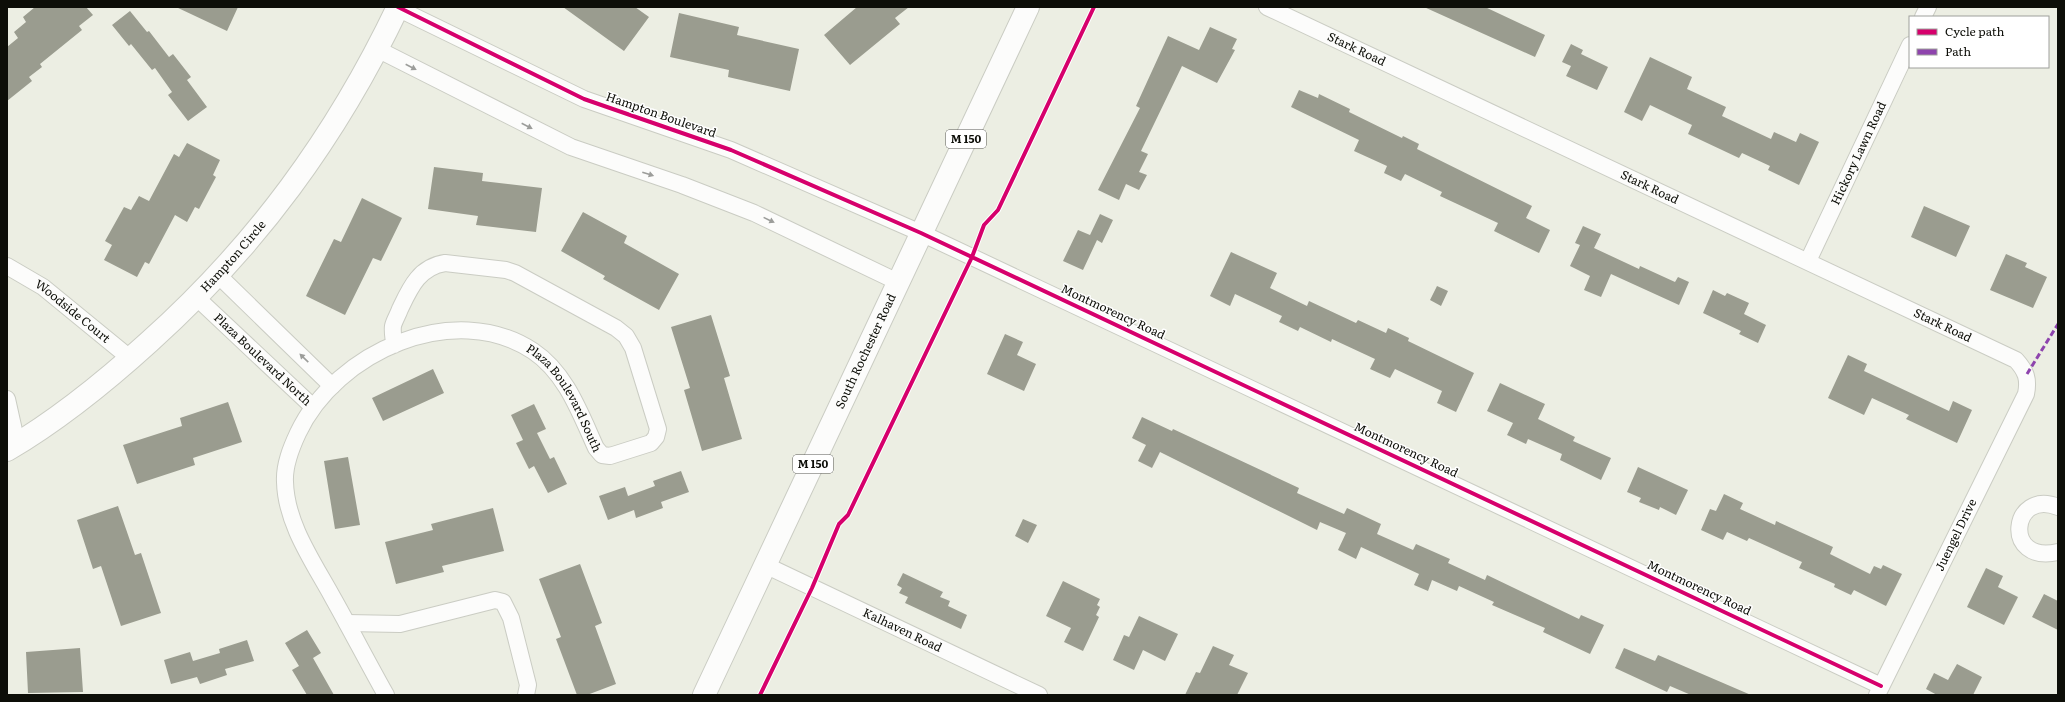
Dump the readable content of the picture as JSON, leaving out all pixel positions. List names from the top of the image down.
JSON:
{
  "streets": {
    "main road": ["M 150", "Hampton Circle", "South Rochester Road"],
    "street": [
      "Stark Road",
      "Hampton Boulevard",
      "Hickory Lawn Road",
      "Woodside Court",
      "Montmorency Road",
      "Plaza Boulevard North",
      "Plaza Boulevard South",
      "Juengel Drive",
      "Kalhaven Road"
    ]
  },
  "crossings": [
    ["Stark Road", "Hickory Lawn Road"],
    ["Stark Road", "Juengel Drive"],
    ["Hampton Boulevard", "Hampton Circle"],
    ["Hampton Boulevard", "Montmorency Road"],
    ["Hampton Boulevard", "South Rochester Road"],
    ["Hampton Circle", "Woodside Court"],
    ["Hampton Circle", "Plaza Boulevard North"],
    ["Montmorency Road", "South Rochester Road"],
    ["Montmorency Road", "Juengel Drive"],
    ["South Rochester Road", "Kalhaven Road"],
    ["Plaza Boulevard North", "Plaza Boulevard South"]
  ],
  "legend": ["Cycle path", "Path"]
}
